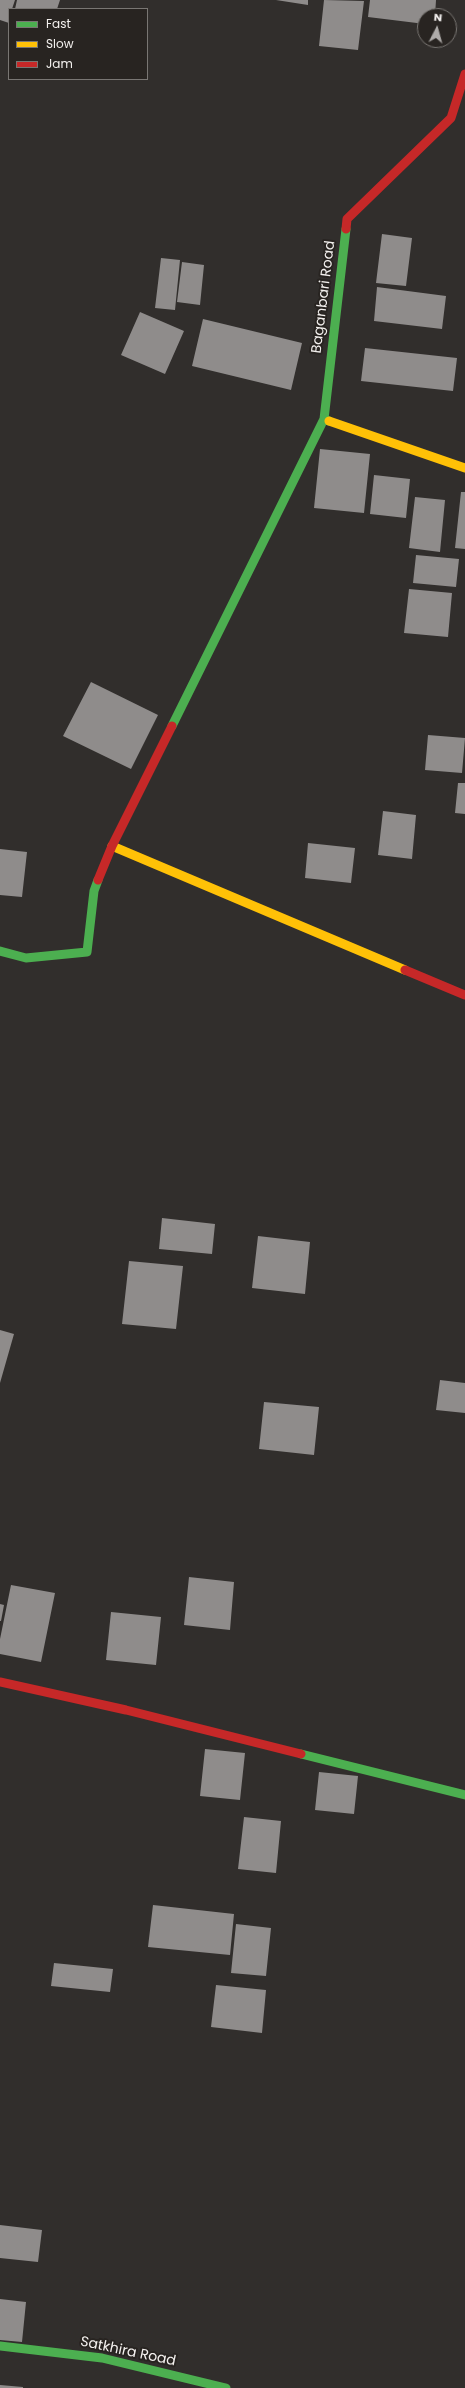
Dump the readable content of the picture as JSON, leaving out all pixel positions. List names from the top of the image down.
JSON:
{
  "streets": {
    "street": ["Baganbari Road", "Satkhira Road"]
  },
  "legend": ["Fast", "Slow", "Jam"],
  "north": "top"
}
